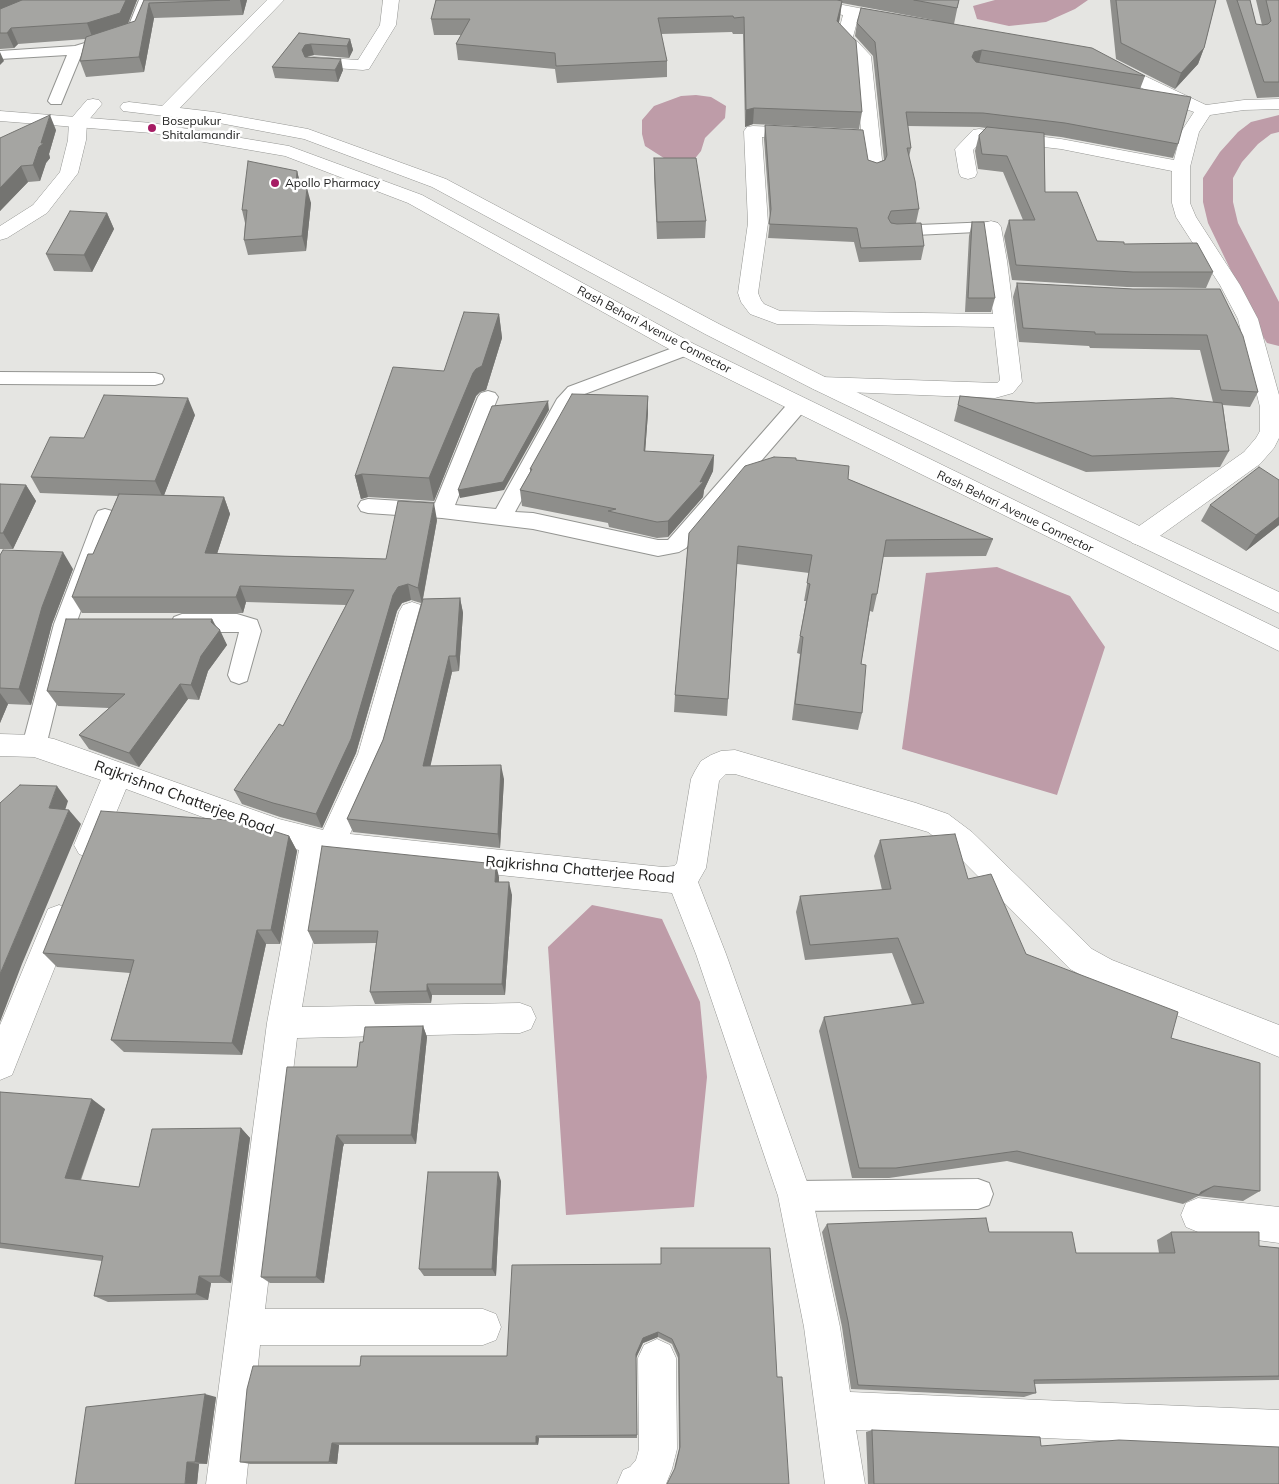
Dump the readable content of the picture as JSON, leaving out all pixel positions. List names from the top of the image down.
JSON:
{
  "streets": {
    "street": ["Rash Behari Avenue Connector", "Rajkrishna Chatterjee Road"]
  },
  "places": ["Bosepukur Shitalamandir", "Apollo Pharmacy"]
}
